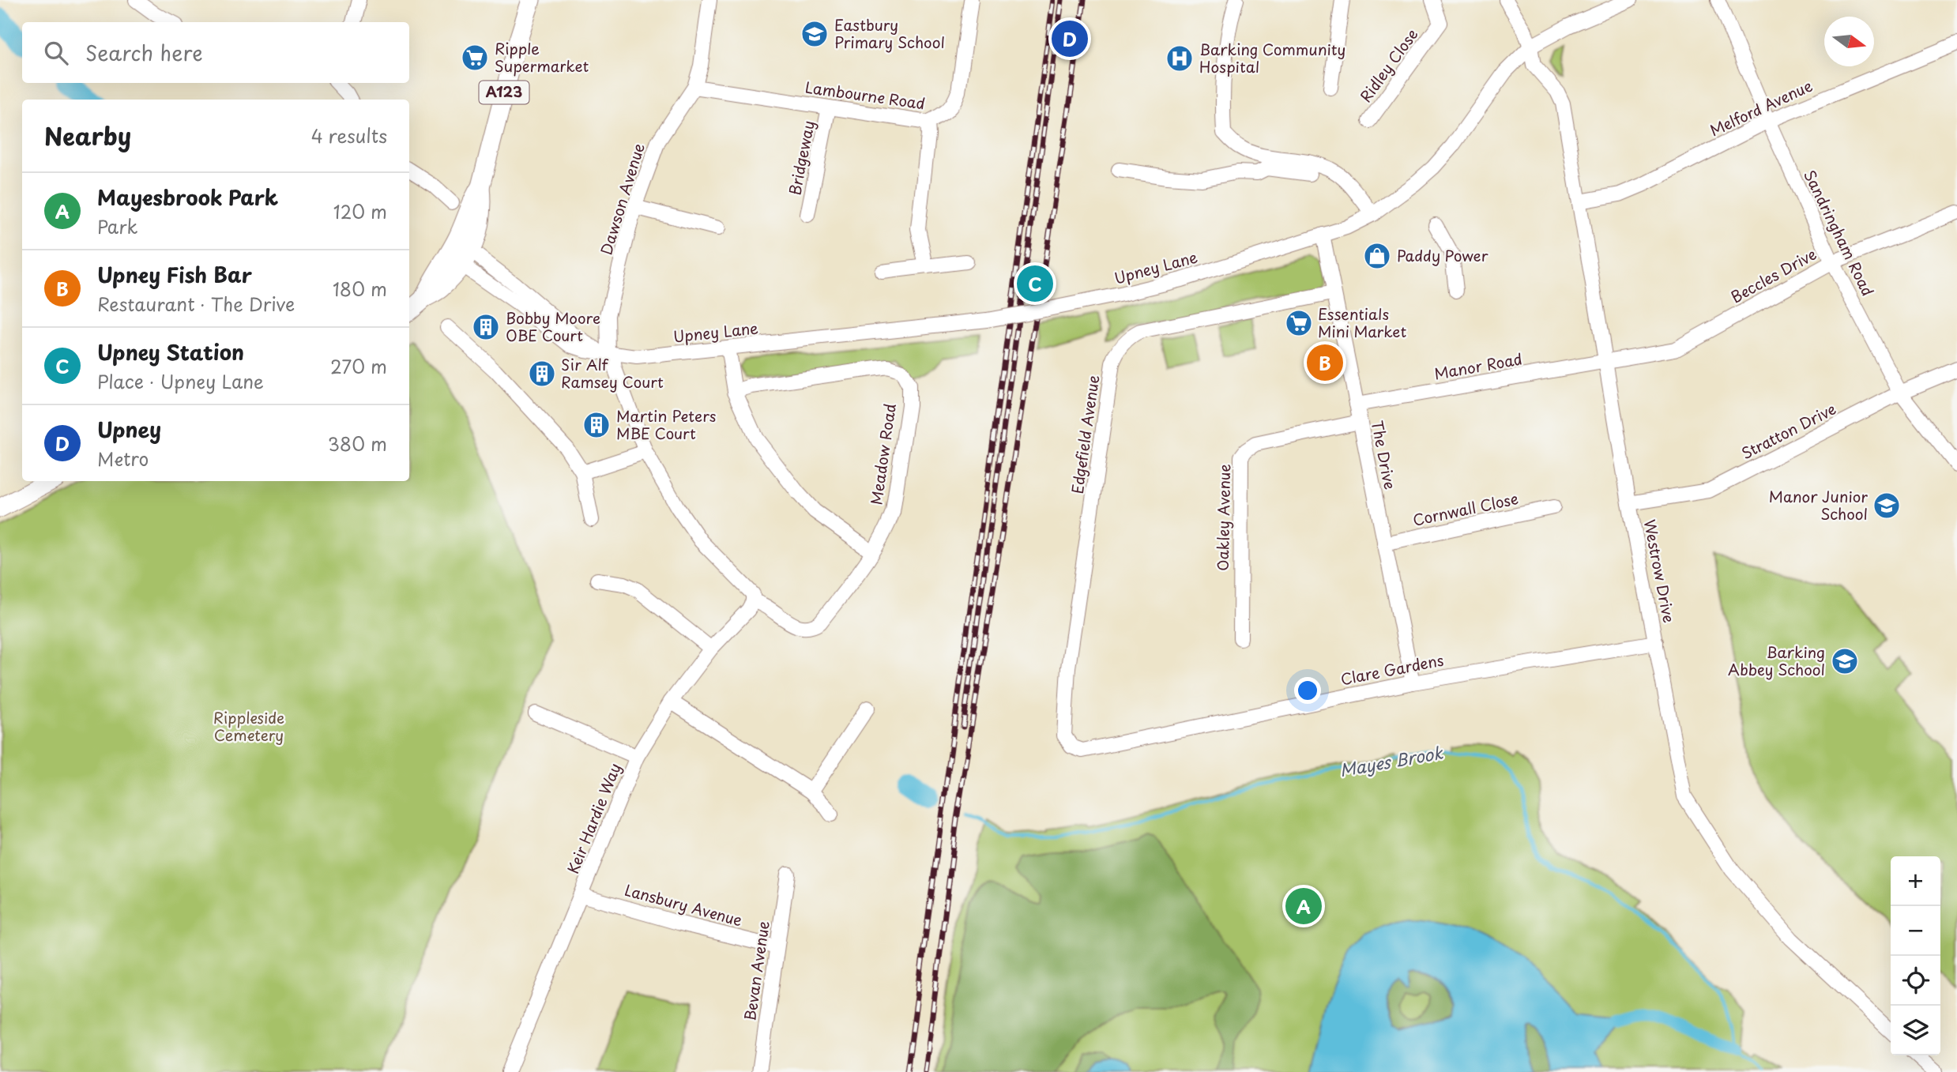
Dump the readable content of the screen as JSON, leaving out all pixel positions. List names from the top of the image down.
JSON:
{
  "streets": {
    "main road": ["A123"],
    "street": [
      "Ridley Close",
      "Lambourne Road",
      "Melford Avenue",
      "Bridgeway",
      "Dawson Avenue",
      "Sandringham Road",
      "Upney Lane",
      "Beccles Drive",
      "Manor Road",
      "Stratton Drive",
      "Edgefield Avenue",
      "Meadow Road",
      "The Drive",
      "Cornwall Close",
      "Oakley Avenue",
      "Westrow Drive",
      "Clare Gardens",
      "Keir Hardie Way",
      "Lansbury Avenue",
      "Bevan Avenue"
    ]
  },
  "crossings": [
    ["A123", "Upney Lane"],
    ["Lambourne Road", "Bridgeway"],
    ["Lambourne Road", "Dawson Avenue"],
    ["Melford Avenue", "Sandringham Road"],
    ["Melford Avenue", "Westrow Drive"],
    ["Dawson Avenue", "Upney Lane"],
    ["Sandringham Road", "Beccles Drive"],
    ["Sandringham Road", "Stratton Drive"],
    ["Upney Lane", "The Drive"],
    ["Upney Lane", "Westrow Drive"],
    ["Beccles Drive", "Manor Road"],
    ["Beccles Drive", "Westrow Drive"],
    ["Manor Road", "The Drive"],
    ["Manor Road", "Westrow Drive"],
    ["Stratton Drive", "Westrow Drive"],
    ["Edgefield Avenue", "The Drive"],
    ["Edgefield Avenue", "Clare Gardens"],
    ["Meadow Road", "Keir Hardie Way"],
    ["The Drive", "Cornwall Close"],
    ["The Drive", "Oakley Avenue"],
    ["The Drive", "Clare Gardens"],
    ["Westrow Drive", "Clare Gardens"],
    ["Keir Hardie Way", "Lansbury Avenue"],
    ["Lansbury Avenue", "Bevan Avenue"]
  ],
  "water": ["Mayes Brook"],
  "parks": ["Rippleside Cemetery"],
  "places": {
    "school or university": ["Eastbury Primary School", "Manor Junior School", "Barking Abbey School"],
    "supermarket": ["Ripple Supermarket", "Essentials Mini Market"],
    "hospital": ["Barking Community Hospital"],
    "shop": ["Paddy Power"],
    "building": ["Bobby Moore OBE Court", "Sir Alf Ramsey Court", "Martin Peters MBE Court"]
  },
  "north": "right",
  "page": {
    "pins": [
      "D",
      "C",
      "B",
      "A"
    ],
    "search": "Search here",
    "heading": ["Nearby", "4 results"],
    "list": [
      {
        "mark": "A",
        "name": "Mayesbrook Park",
        "note": "Park",
        "value": "120 m"
      },
      {
        "mark": "B",
        "name": "Upney Fish Bar",
        "note": "Restaurant · The Drive",
        "value": "180 m"
      },
      {
        "mark": "C",
        "name": "Upney Station",
        "note": "Place · Upney Lane",
        "value": "270 m"
      },
      {
        "mark": "D",
        "name": "Upney",
        "note": "Metro",
        "value": "380 m"
      }
    ],
    "map_buttons": ["+", "−"]
  }
}
